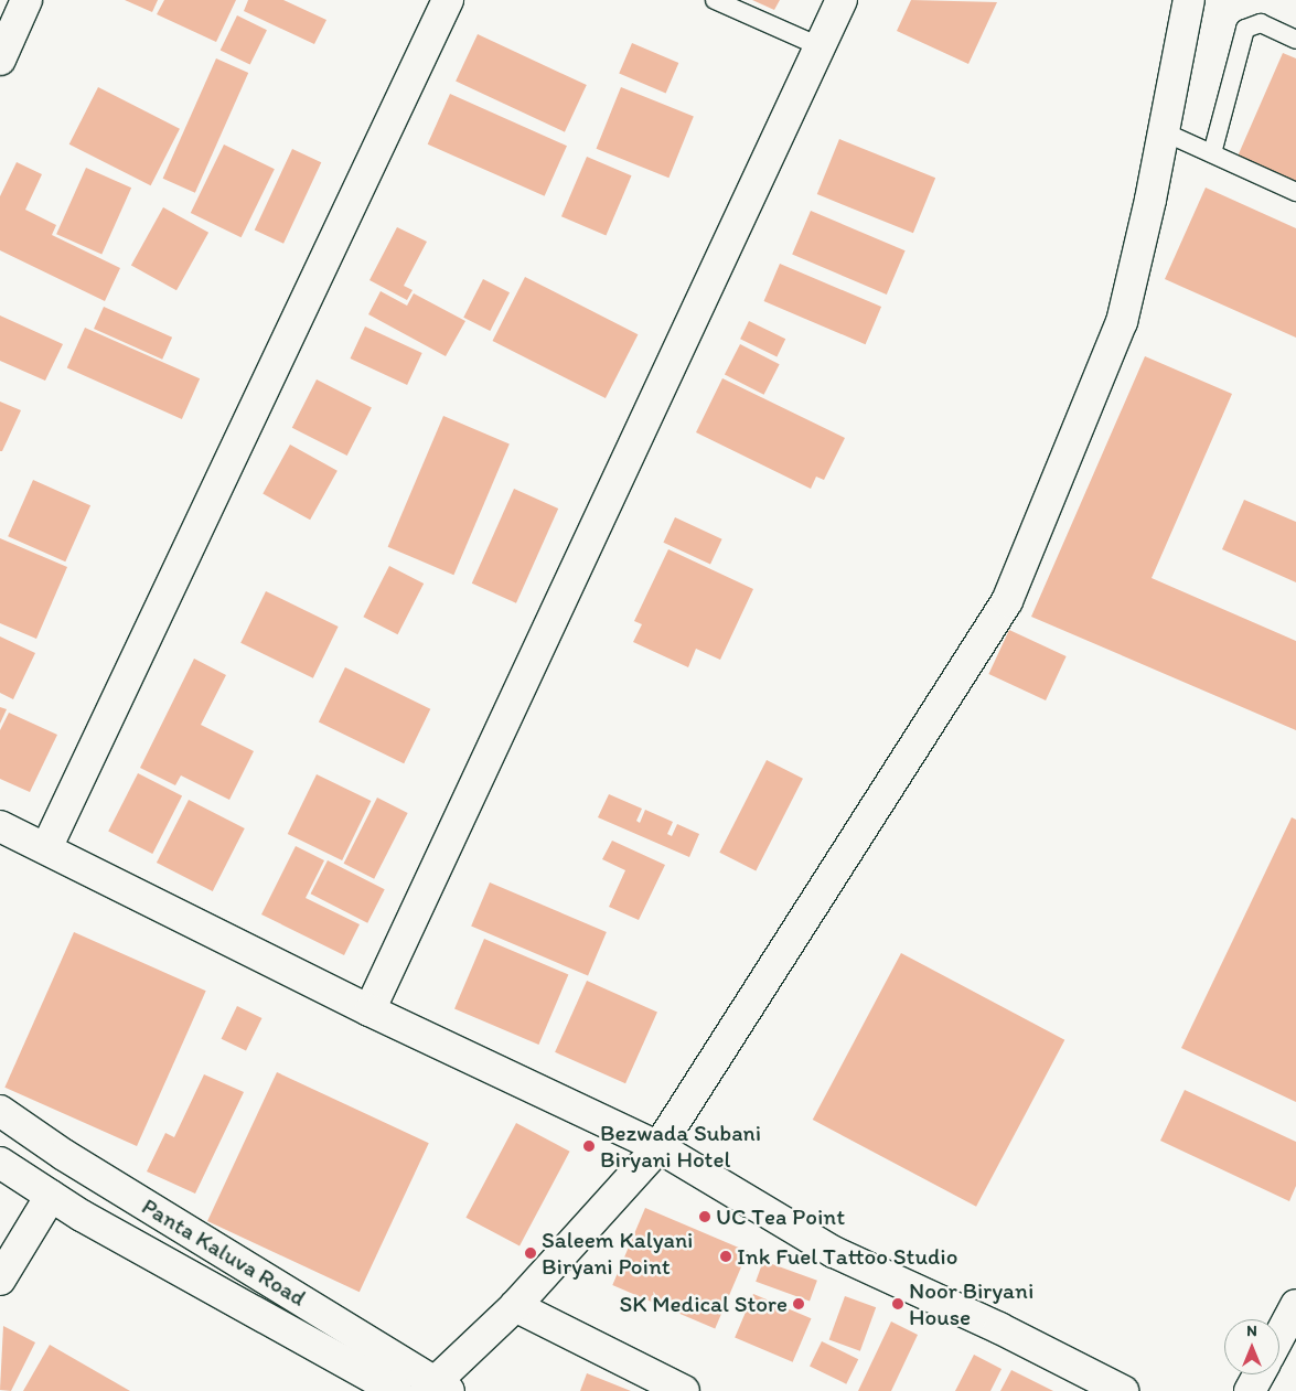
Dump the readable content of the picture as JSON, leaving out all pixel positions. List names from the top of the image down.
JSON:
{
  "streets": {
    "street": ["Panta Kaluva Road"]
  },
  "places": [
    "Bezwada Subani Biryani Hotel",
    "UC Tea Point",
    "Saleem Kalyani Biryani Point",
    "Ink Fuel Tattoo Studio",
    "SK Medical Store",
    "Noor Biryani House"
  ],
  "north": "top"
}
